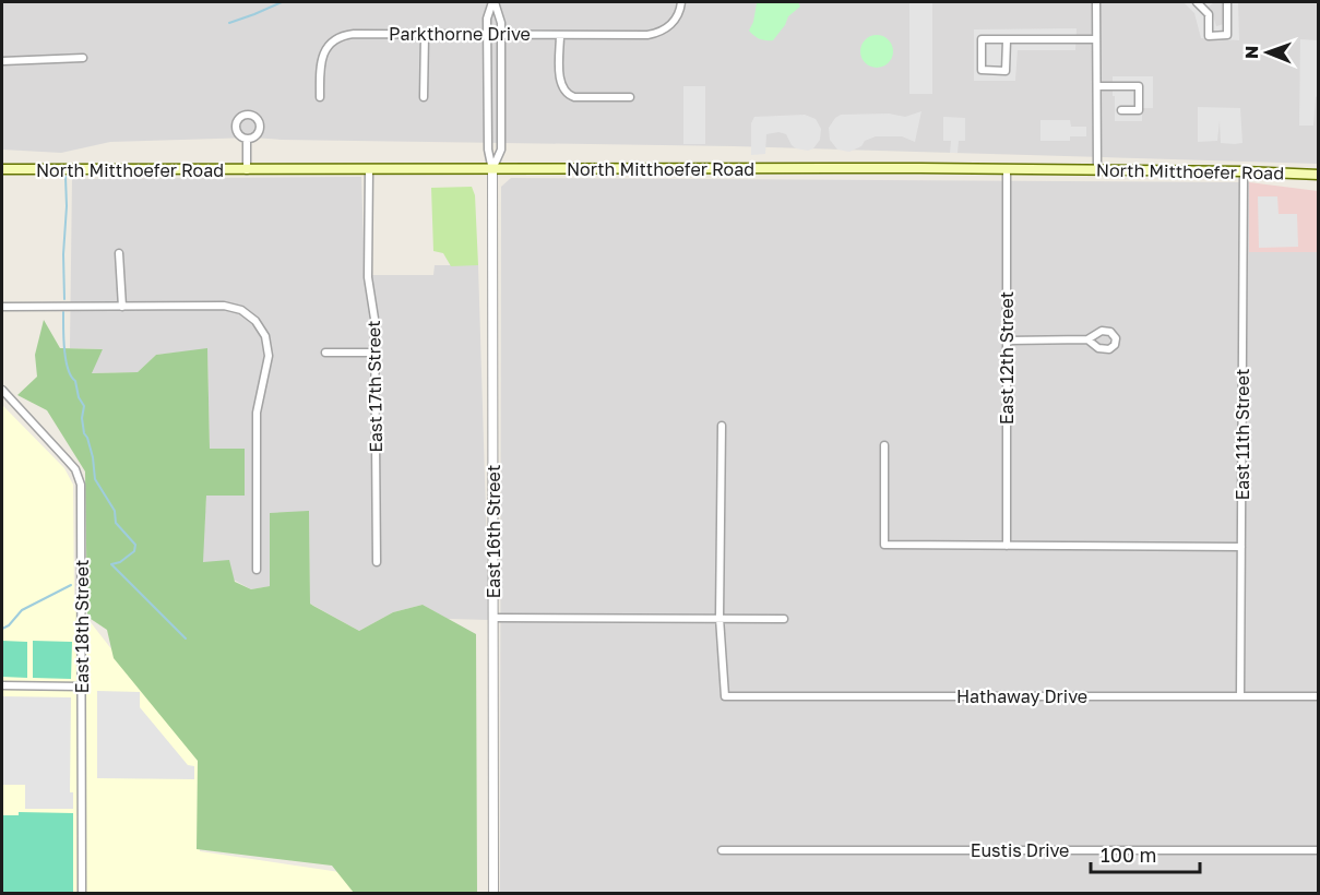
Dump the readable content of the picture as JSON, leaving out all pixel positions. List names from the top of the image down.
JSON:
{
  "streets": {
    "main road": ["North Mitthoefer Road"],
    "street": [
      "Parkthorne Drive",
      "East 12th Street",
      "East 17th Street",
      "East 11th Street",
      "East 16th Street",
      "East 18th Street",
      "Hathaway Drive",
      "Eustis Drive"
    ]
  },
  "crossings": [
    ["North Mitthoefer Road", "East 12th Street"],
    ["North Mitthoefer Road", "East 17th Street"],
    ["North Mitthoefer Road", "East 11th Street"],
    ["North Mitthoefer Road", "East 16th Street"],
    ["East 11th Street", "Hathaway Drive"]
  ],
  "scale_bar": "100 m",
  "north": "left"
}
